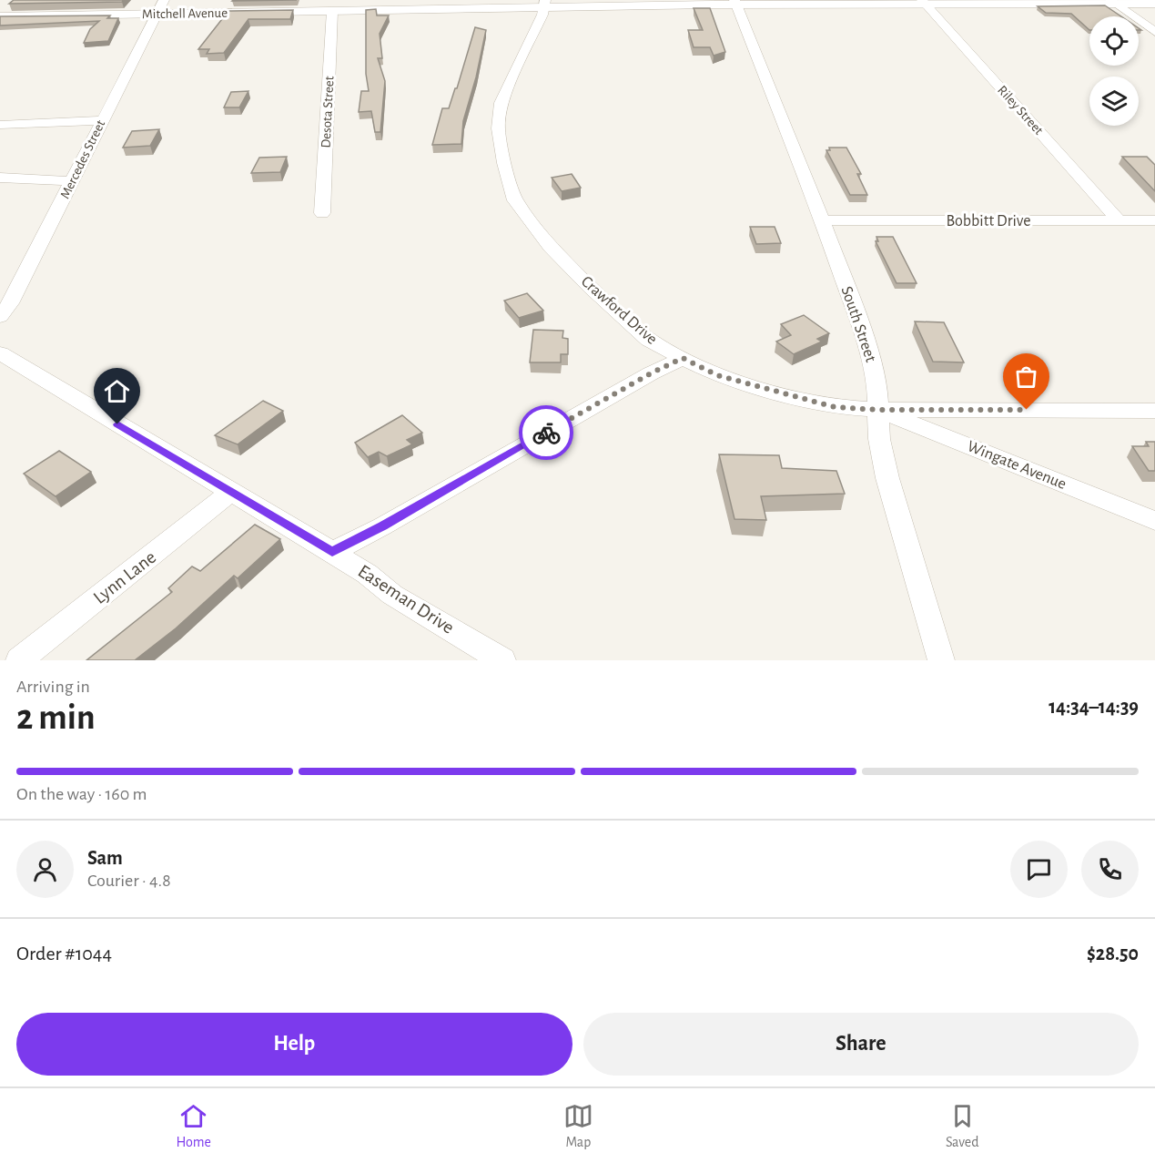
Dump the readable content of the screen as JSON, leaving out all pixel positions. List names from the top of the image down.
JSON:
{
  "streets": {
    "street": [
      "Mitchell Avenue",
      "Riley Street",
      "Desota Street",
      "Mercedes Street",
      "Bobbitt Drive",
      "Crawford Drive",
      "South Street",
      "Wingate Avenue",
      "Lynn Lane",
      "Easeman Drive"
    ]
  },
  "crossings": [
    ["Mitchell Avenue", "Riley Street"],
    ["Mitchell Avenue", "Desota Street"],
    ["Mitchell Avenue", "Mercedes Street"],
    ["Mitchell Avenue", "Crawford Drive"],
    ["Mitchell Avenue", "South Street"],
    ["Riley Street", "Bobbitt Drive"],
    ["Bobbitt Drive", "South Street"],
    ["Crawford Drive", "South Street"],
    ["Crawford Drive", "Wingate Avenue"],
    ["South Street", "Wingate Avenue"],
    ["Lynn Lane", "Easeman Drive"]
  ],
  "page": {
    "heading": ["2 min", "Arriving in", "14:34–14:39"],
    "panel": [
      "Sam",
      "Courier · 4.8",
      "Order #1044",
      "$28.50"
    ],
    "bar": "On the way · 160 m",
    "buttons": ["Help", "Share"],
    "tabs": ["Home", "Map", "Saved"]
  }
}
